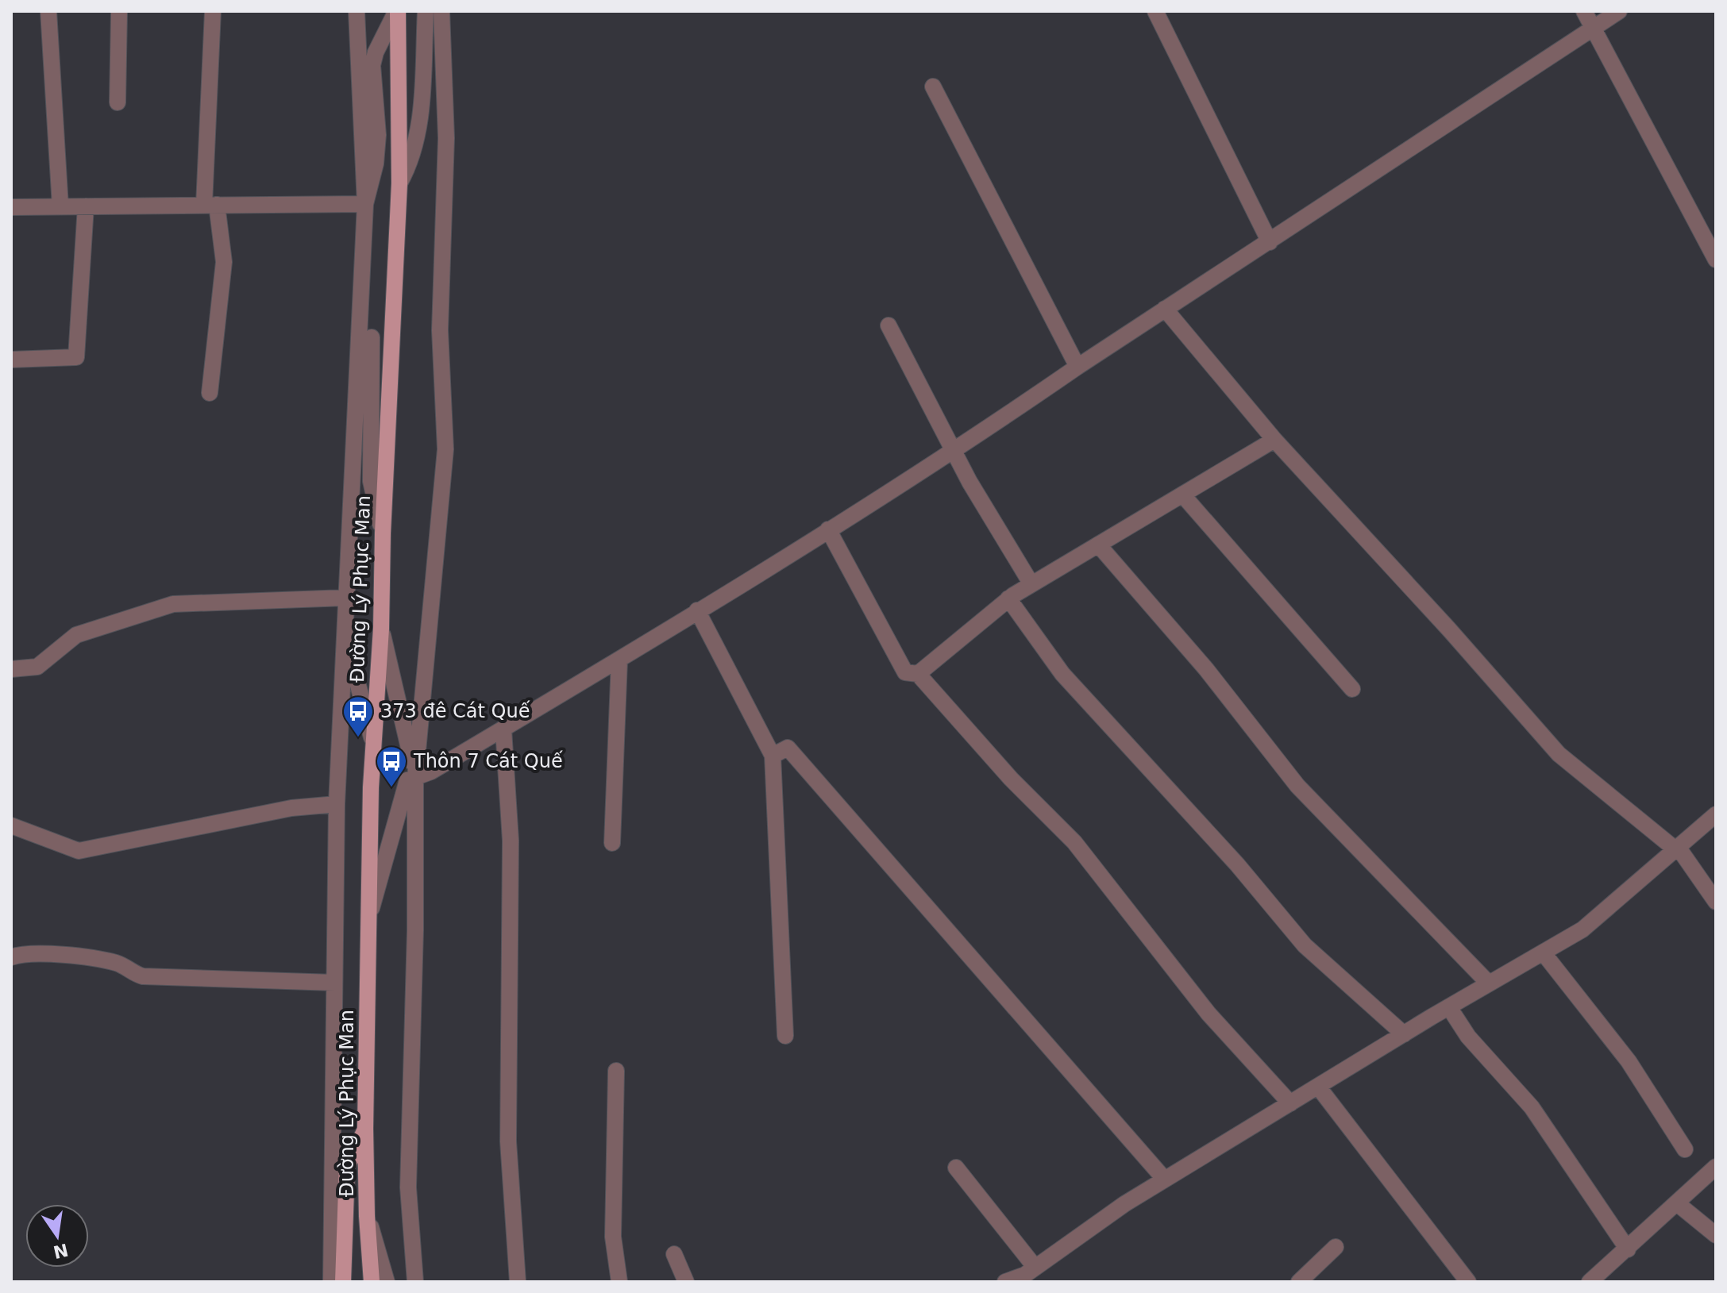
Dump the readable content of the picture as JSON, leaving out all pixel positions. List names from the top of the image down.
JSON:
{
  "streets": {
    "main road": ["Đường Lý Phục Man"]
  },
  "places": {
    "bus stop": ["373 đê Cát Quế", "Thôn 7 Cát Quế"]
  },
  "north": "bottom"
}
